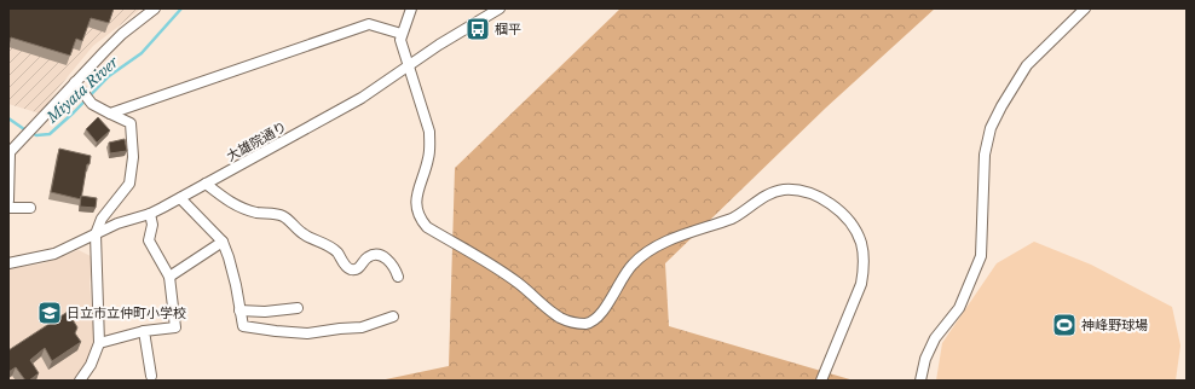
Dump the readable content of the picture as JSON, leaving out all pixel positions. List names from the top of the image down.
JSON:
{
  "streets": {
    "street": ["大雄院通り"]
  },
  "water": ["Miyata River"],
  "places": {
    "bus stop": ["椢平"],
    "school or university": ["日立市立仲町小学校"],
    "sports": ["神峰野球場"]
  }
}
